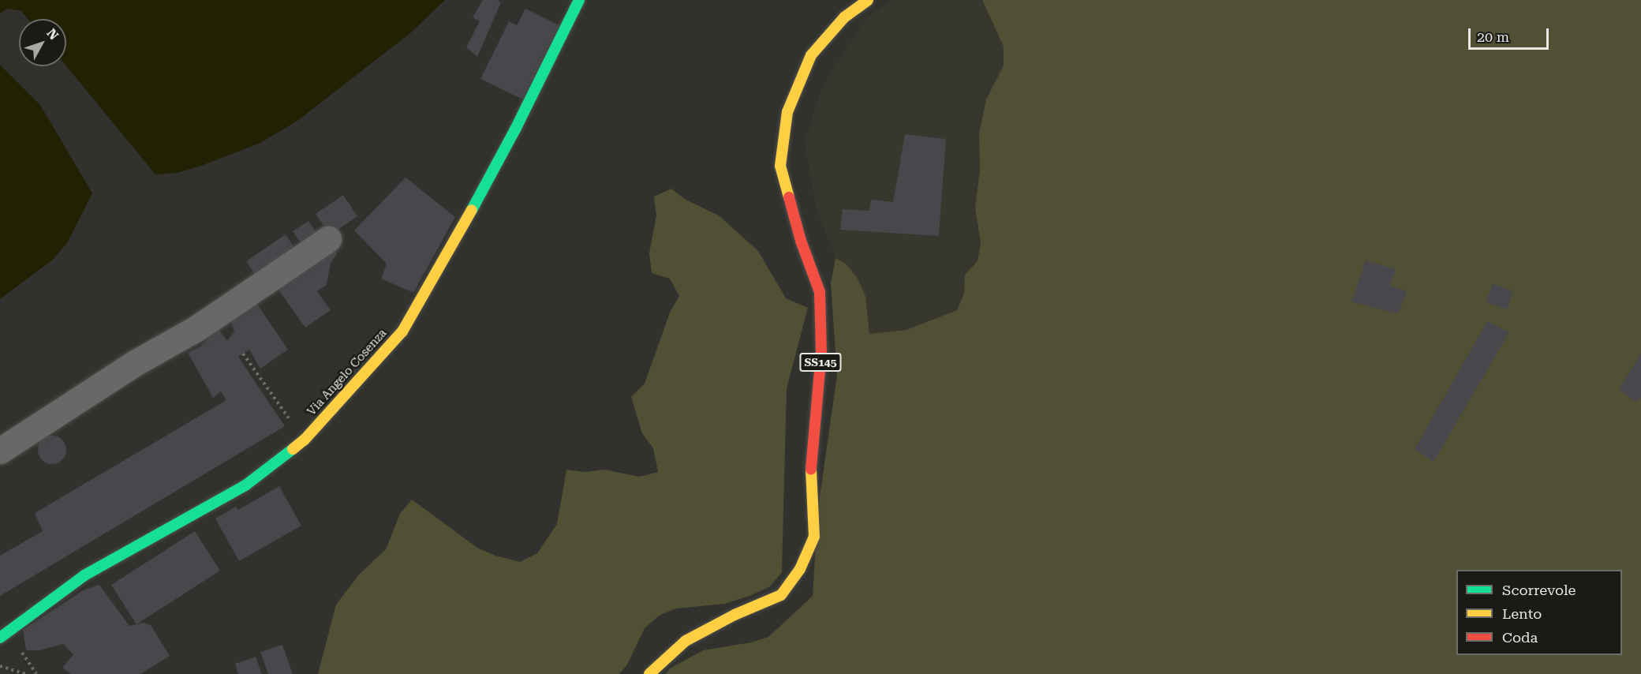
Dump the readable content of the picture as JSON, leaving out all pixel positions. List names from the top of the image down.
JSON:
{
  "streets": {
    "street": ["SS145", "Via Angelo Cosenza"]
  },
  "legend": ["Scorrevole", "Lento", "Coda"],
  "scale_bar": "20 m",
  "north": "top right"
}
